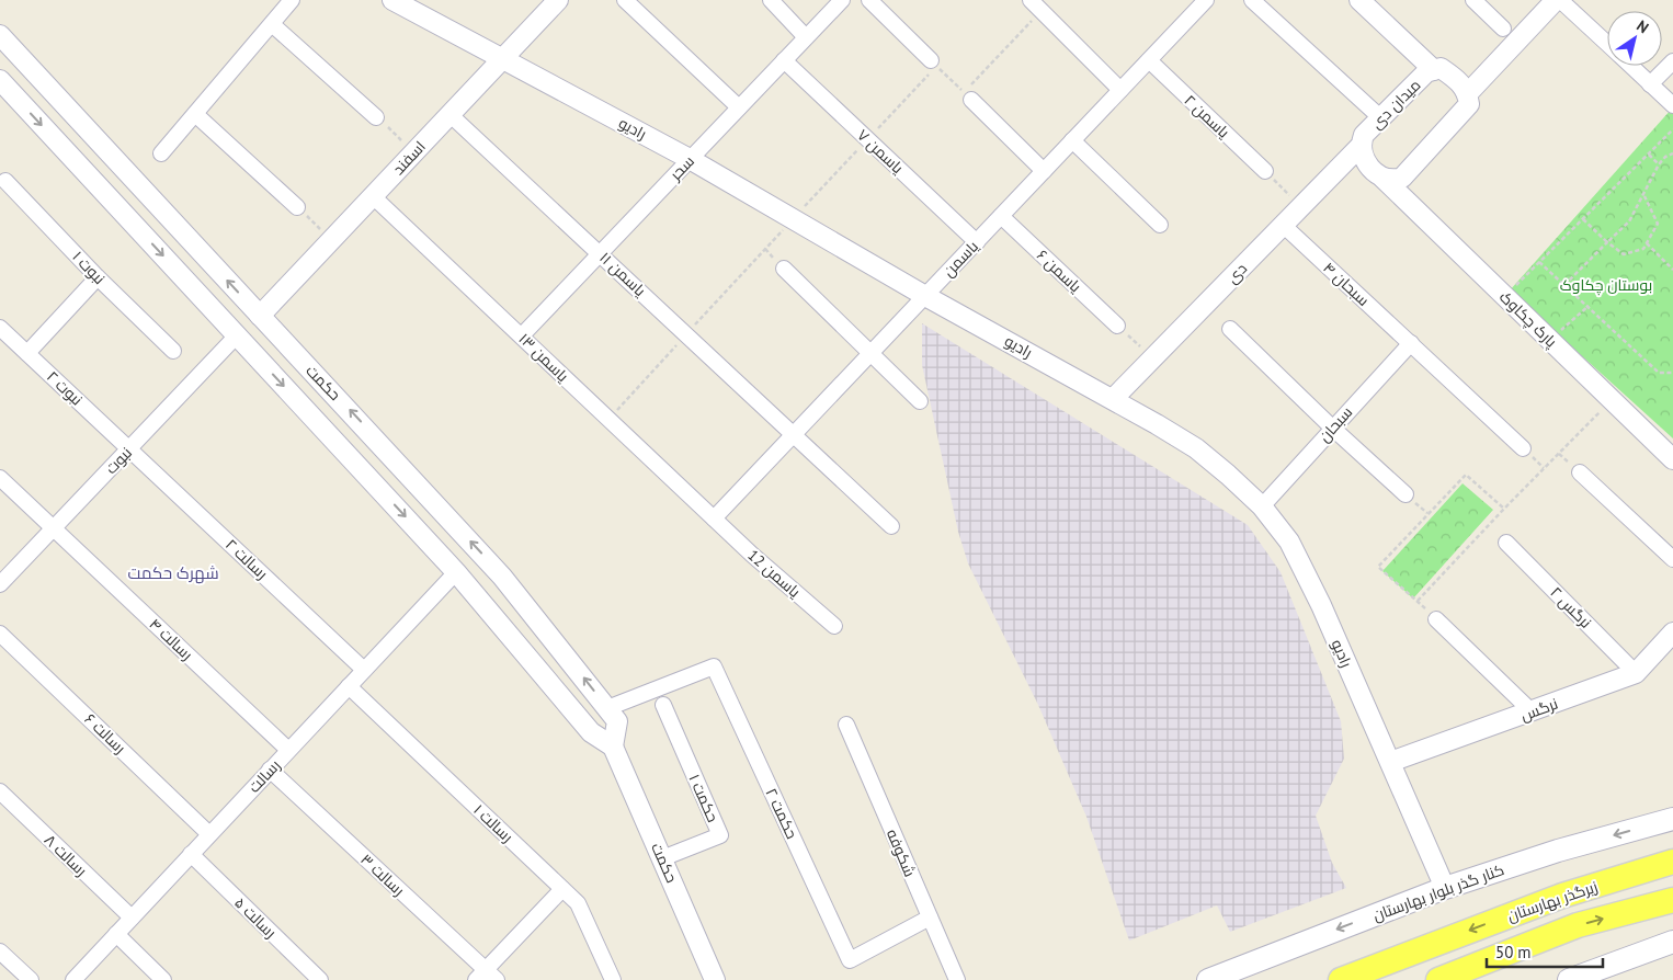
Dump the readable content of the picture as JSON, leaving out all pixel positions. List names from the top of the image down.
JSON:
{
  "streets": {
    "main road": ["کنار گذر بلوار بهارستان", "زیرگذر بهارستان"],
    "street": [
      "میدان دی",
      "یاسمن ۲",
      "رادیو",
      "یاسمن ۷",
      "اسفند",
      "سحر",
      "یاسمن",
      "نبوت ۱",
      "یاسمن ۶",
      "دی",
      "یاسمن ۱۱",
      "سبحان ۴",
      "پارک چکاوک",
      "یاسمن ۱۳",
      "حکمت",
      "نبوت ۲",
      "سبحان",
      "نبوت",
      "رسالت ۲",
      "یاسمن 12",
      "نرگس ۲",
      "رسالت ۴",
      "نرگس",
      "رسالت ۶",
      "رسالت",
      "حکمت ۱",
      "حکمت ۲",
      "رسالت ۱",
      "شکوفه",
      "رسالت ۸",
      "رسالت ۳",
      "رسالت ۵"
    ]
  },
  "crossings": [
    ["میدان دی", "دی"],
    ["یاسمن ۲", "یاسمن"],
    ["رادیو", "اسفند"],
    ["رادیو", "سحر"],
    ["رادیو", "یاسمن"],
    ["رادیو", "دی"],
    ["رادیو", "سبحان"],
    ["رادیو", "نرگس"],
    ["رادیو", "کنار گذر بلوار بهارستان"],
    ["یاسمن ۷", "سحر"],
    ["یاسمن ۷", "یاسمن"],
    ["اسفند", "یاسمن ۱۱"],
    ["اسفند", "یاسمن ۱۳"],
    ["اسفند", "حکمت"],
    ["سحر", "یاسمن ۱۱"],
    ["سحر", "یاسمن ۱۳"],
    ["یاسمن", "یاسمن ۶"],
    ["یاسمن", "یاسمن ۱۱"],
    ["یاسمن", "یاسمن ۱۳"],
    ["یاسمن", "یاسمن 12"],
    ["دی", "سبحان ۴"],
    ["سبحان ۴", "سبحان"],
    ["یاسمن ۱۳", "یاسمن 12"],
    ["حکمت", "نبوت"],
    ["حکمت", "رسالت"],
    ["حکمت", "حکمت ۱"],
    ["حکمت", "حکمت ۲"],
    ["نبوت ۲", "نبوت"],
    ["نبوت ۲", "رسالت ۲"],
    ["نبوت", "رسالت ۲"],
    ["نبوت", "رسالت ۴"],
    ["رسالت ۲", "رسالت"],
    ["نرگس ۲", "نرگس"],
    ["رسالت ۴", "رسالت"],
    ["رسالت ۶", "رسالت"],
    ["رسالت", "رسالت ۱"],
    ["رسالت", "رسالت ۸"],
    ["رسالت", "رسالت ۳"],
    ["رسالت", "رسالت ۵"],
    ["حکمت ۲", "شکوفه"]
  ],
  "one_way": ["کنار گذر بلوار بهارستان"],
  "districts": ["شهرک حکمت"],
  "parks": ["بوستان چکاوک"],
  "scale_bar": "50 m",
  "north": "top right"
}
